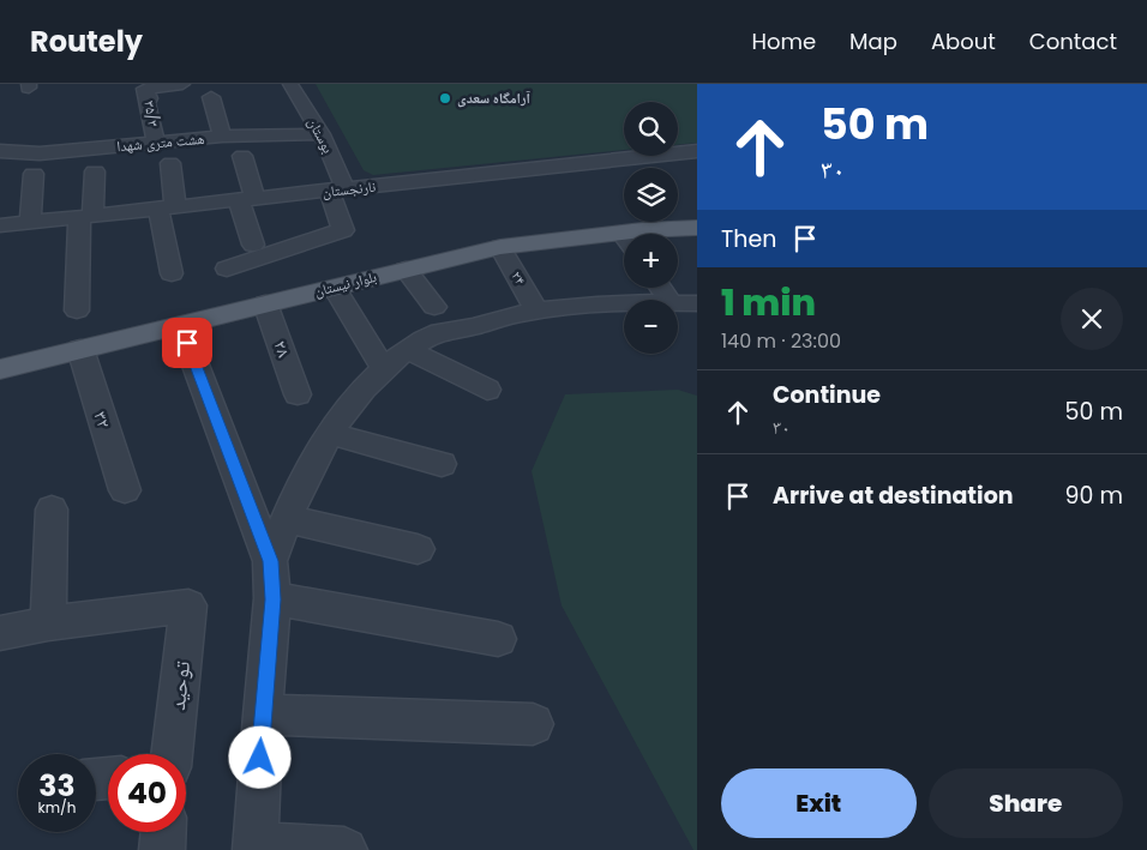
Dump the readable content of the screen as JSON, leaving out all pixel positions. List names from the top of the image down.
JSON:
{
  "streets": {
    "main road": ["بلوار نیستان"],
    "street": [
      "۳۵/۳",
      "بوستان",
      "هشت متری شهدا",
      "نارنجستان",
      "۲۴",
      "۲۸",
      "۳۲",
      "توحید"
    ]
  },
  "crossings": [
    ["۳۵/۳", "هشت متری شهدا"],
    ["بوستان", "هشت متری شهدا"],
    ["بوستان", "نارنجستان"],
    ["۲۴", "بلوار نیستان"],
    ["بلوار نیستان", "۲۸"],
    ["بلوار نیستان", "۳۲"]
  ],
  "places": ["آرامگاه سعدی"],
  "page": {
    "header": "Routely",
    "nav": [
      "Home",
      "Map",
      "About",
      "Contact"
    ],
    "turn": ["50 m", "۳۰"],
    "map_buttons": ["+", "−"],
    "then": "Then",
    "heading": ["1 min", "140 m · 23:00"],
    "list": [
      {
        "name": "Continue",
        "note": "۳۰",
        "value": "50 m"
      },
      {
        "name": "Arrive at destination",
        "value": "90 m"
      }
    ],
    "speed": "33 km/h",
    "limit": "40",
    "buttons": ["Exit", "Share"]
  }
}
